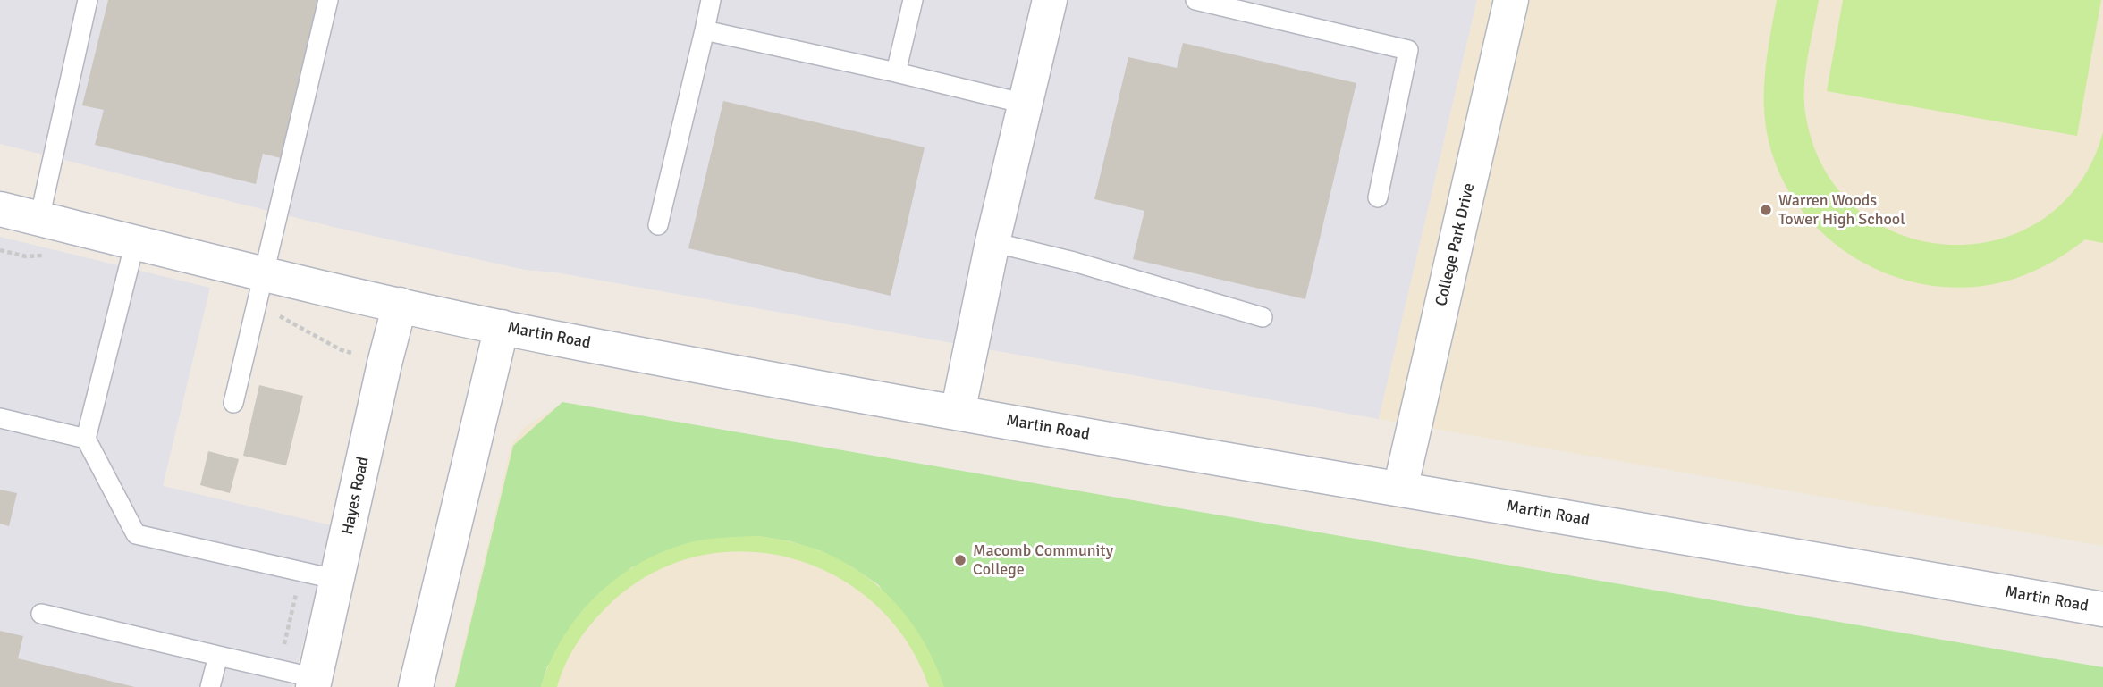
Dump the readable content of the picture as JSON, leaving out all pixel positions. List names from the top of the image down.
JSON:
{
  "streets": {
    "street": ["College Park Drive", "Martin Road", "Hayes Road"]
  },
  "crossings": [
    ["College Park Drive", "Martin Road"],
    ["Martin Road", "Hayes Road"]
  ],
  "places": ["Warren Woods Tower High School", "Macomb Community College"]
}
